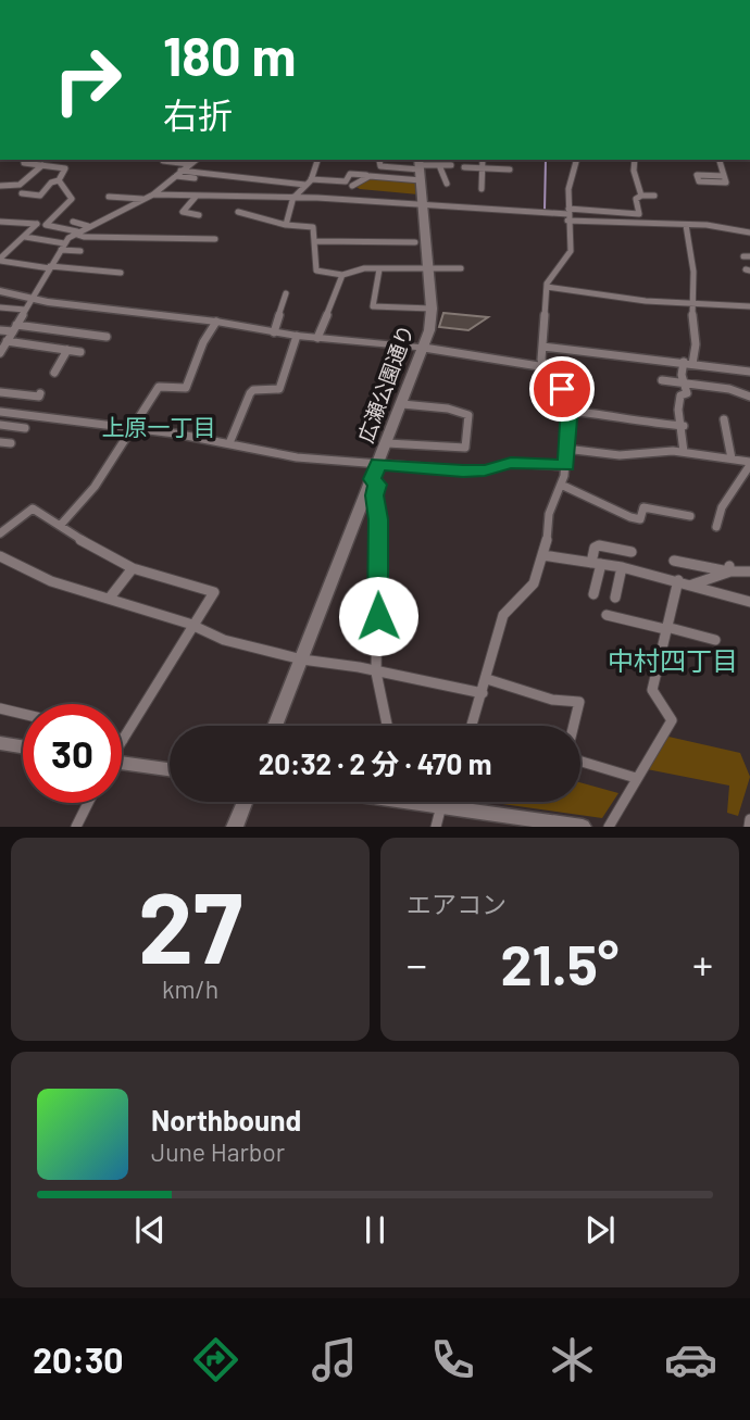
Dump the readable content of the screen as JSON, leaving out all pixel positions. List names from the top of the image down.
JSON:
{
  "streets": {
    "street": ["広瀬公園通り"]
  },
  "districts": ["上原一丁目", "中村四丁目"],
  "page": {
    "turn": ["180 m", "右折"],
    "limit": "30",
    "trip": "20:32 · 2 分 · 470 m",
    "tile": [
      ["27", "km/h"],
      "エアコン"
    ],
    "heat": ["−", "21.5°", "+"],
    "song": ["Northbound", "June Harbor"],
    "tabs": "20:30"
  }
}
